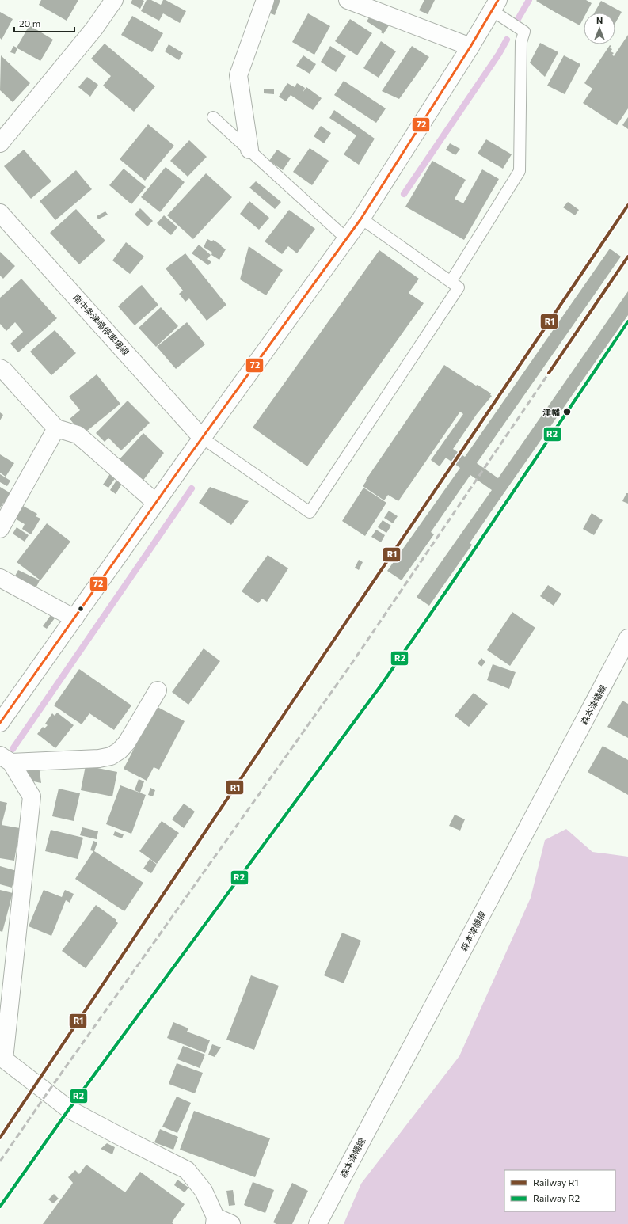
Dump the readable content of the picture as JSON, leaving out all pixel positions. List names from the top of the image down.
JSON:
{
  "streets": {
    "main road": ["南中条津幡停車場線", "森本津幡線"]
  },
  "places": ["津幡"],
  "lines": ["transit line 72", "rail line R1", "rail line R2"],
  "legend": ["Railway R1", "Railway R2"],
  "scale_bar": "20 m",
  "north": "top"
}
